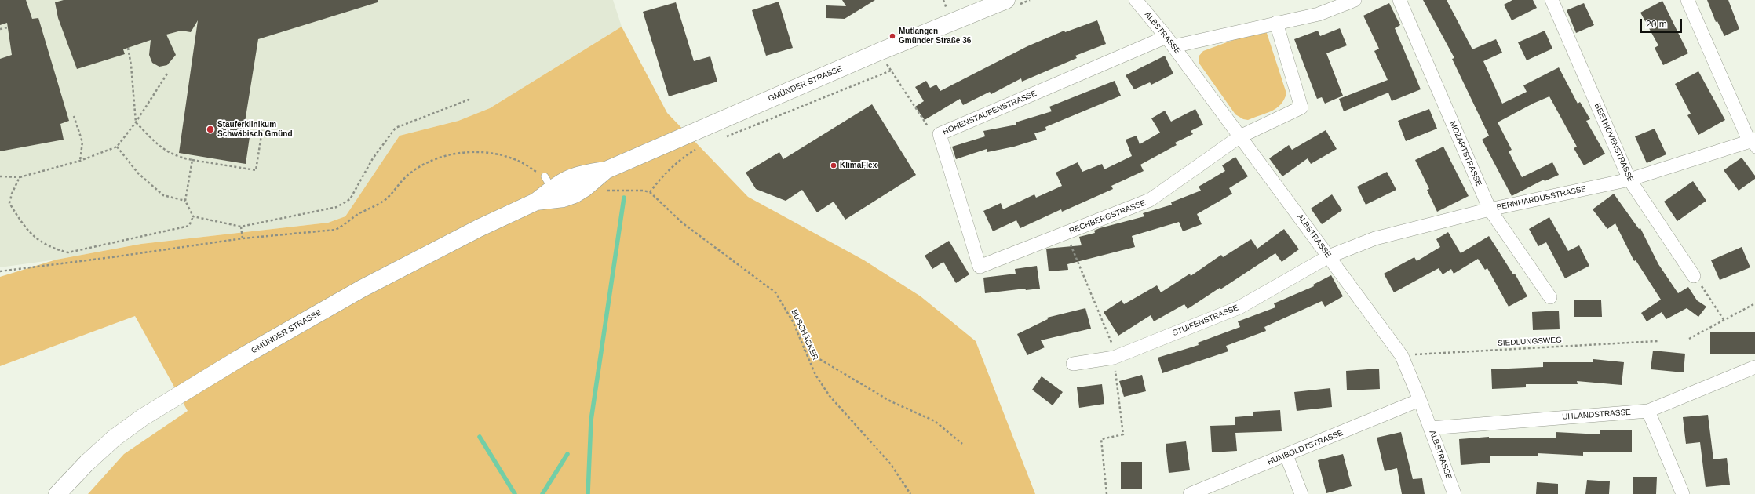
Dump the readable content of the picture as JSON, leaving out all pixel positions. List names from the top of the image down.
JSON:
{
  "streets": {
    "street": [
      "ALBSTRASSE",
      "GMÜNDER STRASSE",
      "HOHENSTAUFENSTRASSE",
      "BEETHOVENSTRASSE",
      "MOZARTSTRASSE",
      "BERNHARDUSSTRASSE",
      "RECHBERGSTRASSE",
      "STUIFENSTRASSE",
      "UHLANDSTRASSE",
      "HUMBOLDTSTRASSE"
    ],
    "path": ["BUSCHÄCKER", "SIEDLUNGSWEG"]
  },
  "crossings": [
    ["ALBSTRASSE", "HOHENSTAUFENSTRASSE"],
    ["ALBSTRASSE", "BERNHARDUSSTRASSE"],
    ["ALBSTRASSE", "RECHBERGSTRASSE"],
    ["ALBSTRASSE", "STUIFENSTRASSE"],
    ["ALBSTRASSE", "SIEDLUNGSWEG"],
    ["ALBSTRASSE", "UHLANDSTRASSE"],
    ["ALBSTRASSE", "HUMBOLDTSTRASSE"],
    ["HOHENSTAUFENSTRASSE", "RECHBERGSTRASSE"],
    ["BEETHOVENSTRASSE", "BERNHARDUSSTRASSE"],
    ["MOZARTSTRASSE", "BERNHARDUSSTRASSE"],
    ["BERNHARDUSSTRASSE", "STUIFENSTRASSE"]
  ],
  "places": ["Mutlangen Gmünder Straße 36", "Stauferklinikum Schwäbisch Gmünd", "KlimaFlex"],
  "scale_bar": "20 m"
}
